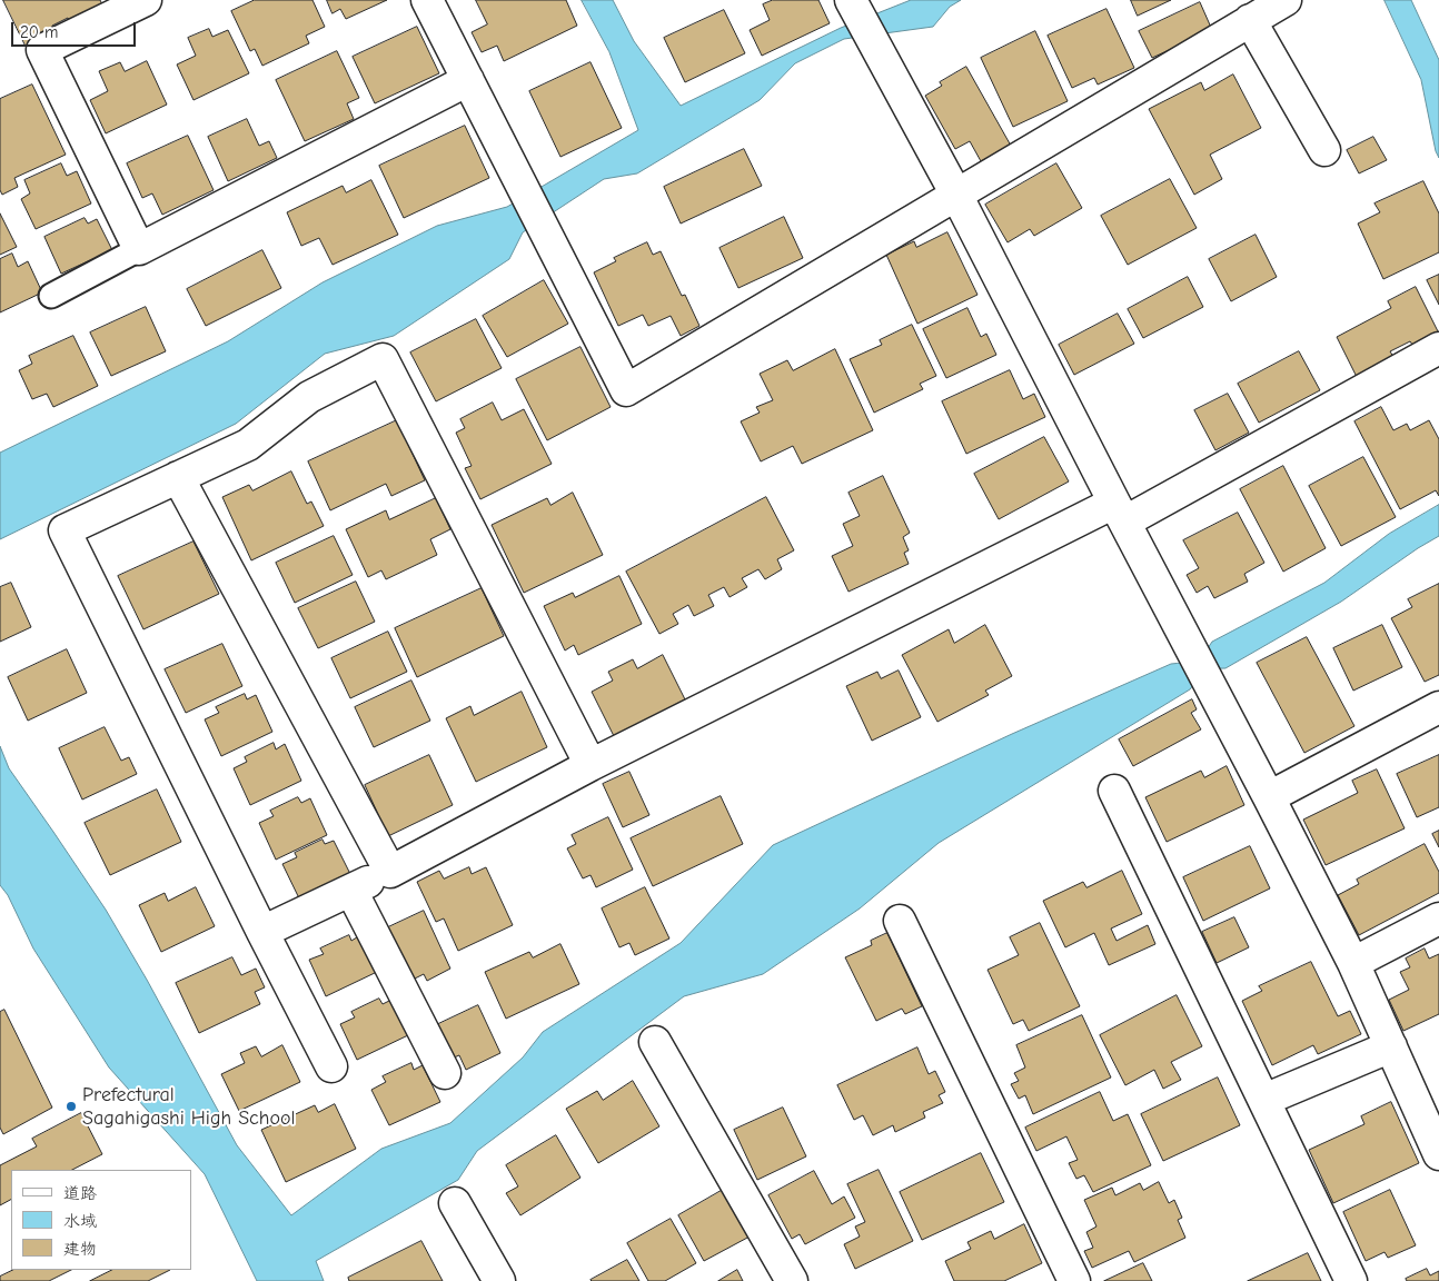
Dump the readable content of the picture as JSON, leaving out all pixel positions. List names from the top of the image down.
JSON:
{
  "places": ["Prefectural Sagahigashi High School"],
  "legend": ["道路", "水域", "建物"],
  "scale_bar": "20 m"
}
